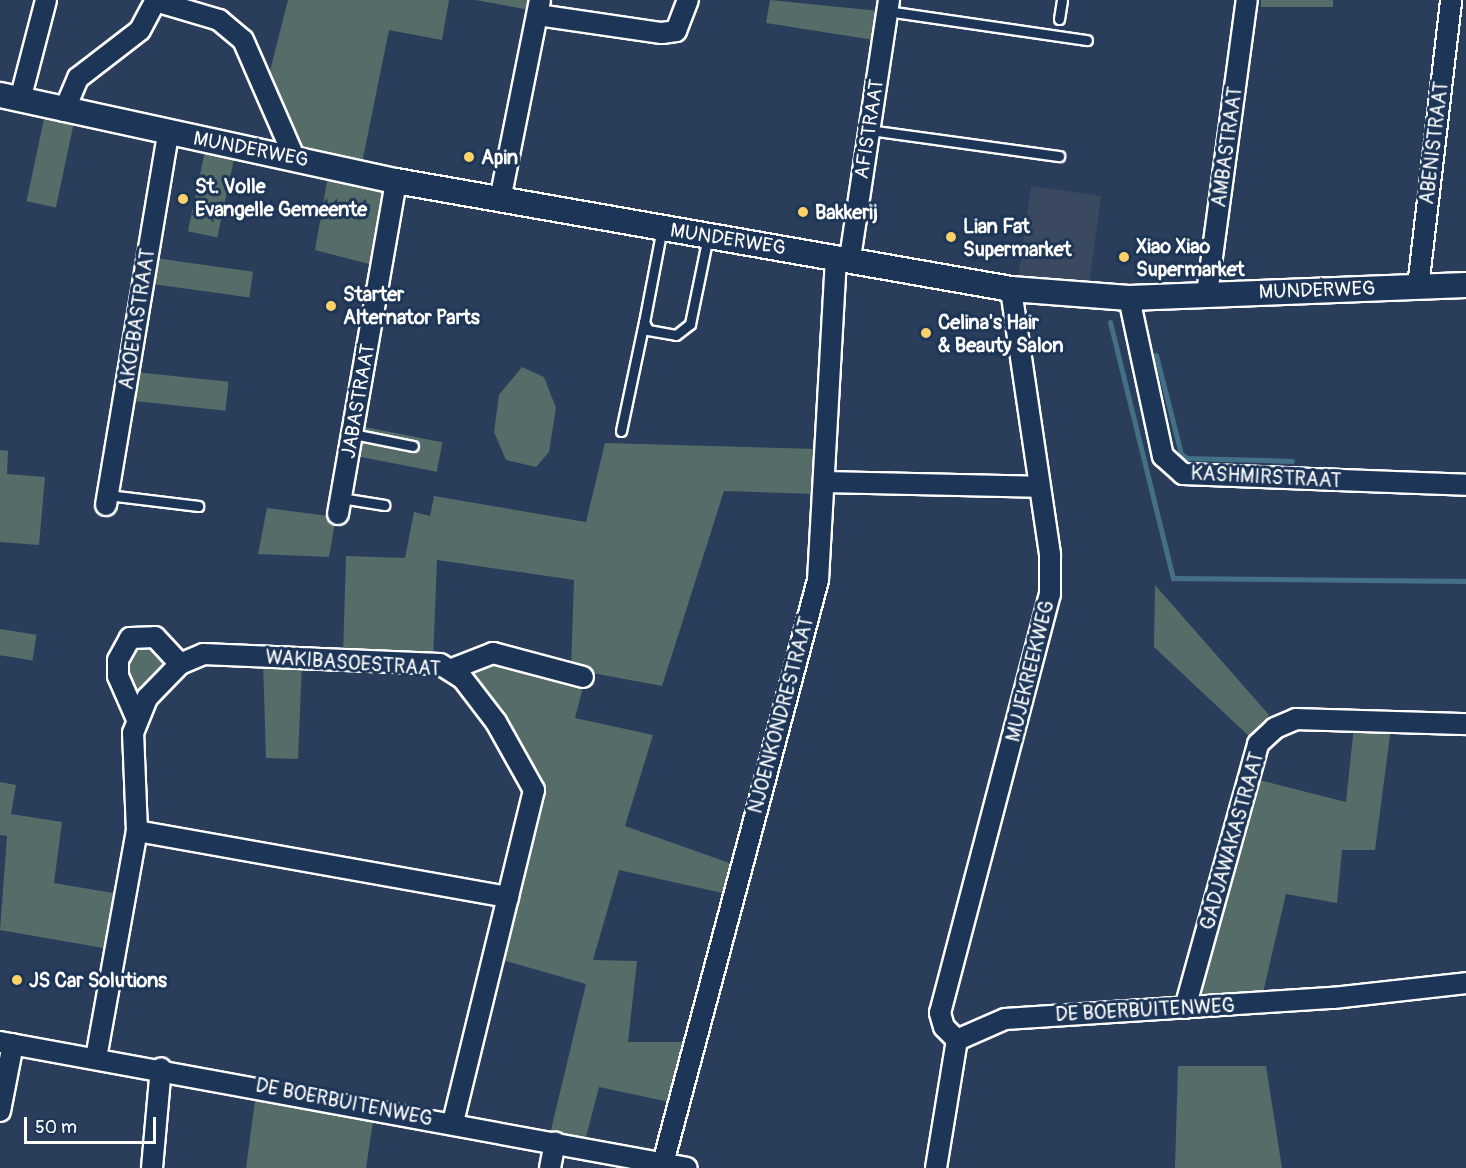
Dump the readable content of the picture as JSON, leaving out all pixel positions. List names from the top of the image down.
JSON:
{
  "streets": {
    "street": [
      "AFISTRAAT",
      "ABENISTRAAT",
      "AMBASTRAAT",
      "MUNDERWEG",
      "AKOEBASTRAAT",
      "JABASTRAAT",
      "KASHMIRSTRAAT",
      "WAKIBASOESTRAAT",
      "MUJEKREEKWEG",
      "NJOENKONDRESTRAAT",
      "GADJAWAKASTRAAT",
      "DE BOERBUITENWEG"
    ]
  },
  "crossings": [
    ["AFISTRAAT", "MUNDERWEG"],
    ["AFISTRAAT", "NJOENKONDRESTRAAT"],
    ["ABENISTRAAT", "MUNDERWEG"],
    ["AMBASTRAAT", "MUNDERWEG"],
    ["MUNDERWEG", "AKOEBASTRAAT"],
    ["MUNDERWEG", "JABASTRAAT"],
    ["MUNDERWEG", "KASHMIRSTRAAT"],
    ["MUNDERWEG", "MUJEKREEKWEG"],
    ["MUNDERWEG", "NJOENKONDRESTRAAT"],
    ["WAKIBASOESTRAAT", "DE BOERBUITENWEG"],
    ["MUJEKREEKWEG", "DE BOERBUITENWEG"],
    ["NJOENKONDRESTRAAT", "DE BOERBUITENWEG"],
    ["GADJAWAKASTRAAT", "DE BOERBUITENWEG"]
  ],
  "places": [
    "Apin",
    "St. Volle Evangelle Gemeente",
    "Bakkerij",
    "Lian Fat Supermarket",
    "Xiao Xiao Supermarket",
    "Starter Alternator Parts",
    "Celina's Hair & Beauty Salon",
    "JS Car Solutions"
  ],
  "scale_bar": "50 m"
}
